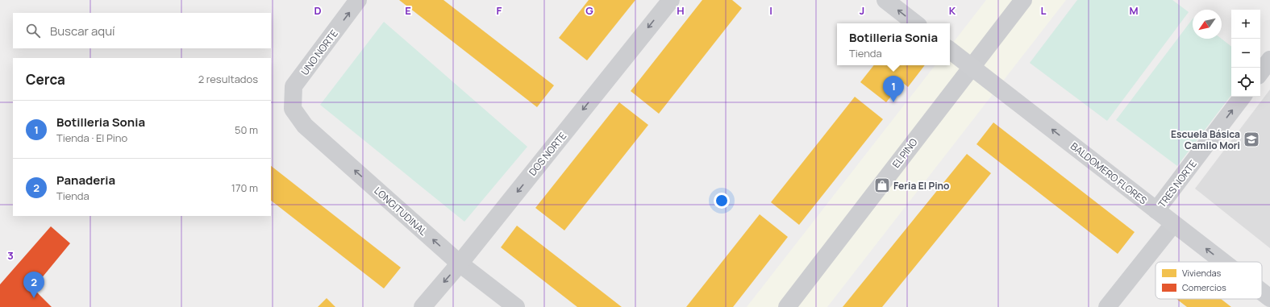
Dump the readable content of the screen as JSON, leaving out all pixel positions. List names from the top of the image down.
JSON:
{
  "streets": {
    "street": [
      "UNO NORTE",
      "EL PINO",
      "DOS NORTE",
      "BALDOMERO FLORES",
      "TRES NORTE",
      "LONGITUDINAL"
    ]
  },
  "crossings": [
    ["UNO NORTE", "LONGITUDINAL"],
    ["EL PINO", "BALDOMERO FLORES"],
    ["DOS NORTE", "LONGITUDINAL"],
    ["BALDOMERO FLORES", "TRES NORTE"]
  ],
  "one_way": [
    "UNO NORTE",
    "DOS NORTE",
    "BALDOMERO FLORES",
    "TRES NORTE",
    "LONGITUDINAL"
  ],
  "places": {
    "school or university": ["Escuela Básica Camilo Mori"],
    "shop": ["Feria El Pino"]
  },
  "legend": ["Viviendas", "Comercios"],
  "north": "bottom left",
  "page": {
    "map_buttons": ["+", "−"],
    "search": "Buscar aquí",
    "popup": ["Botilleria Sonia", "Tienda"],
    "heading": ["Cerca", "2 resultados"],
    "pins": ["1", "2"],
    "list": [
      {
        "mark": "1",
        "name": "Botilleria Sonia",
        "note": "Tienda · El Pino",
        "value": "50 m"
      },
      {
        "mark": "2",
        "name": "Panaderia",
        "note": "Tienda",
        "value": "170 m"
      }
    ]
  },
  "grid": {
    "columns": [
      "D",
      "E",
      "F",
      "G",
      "H",
      "I",
      "J",
      "K",
      "L",
      "M"
    ],
    "rows": ["3"]
  }
}
